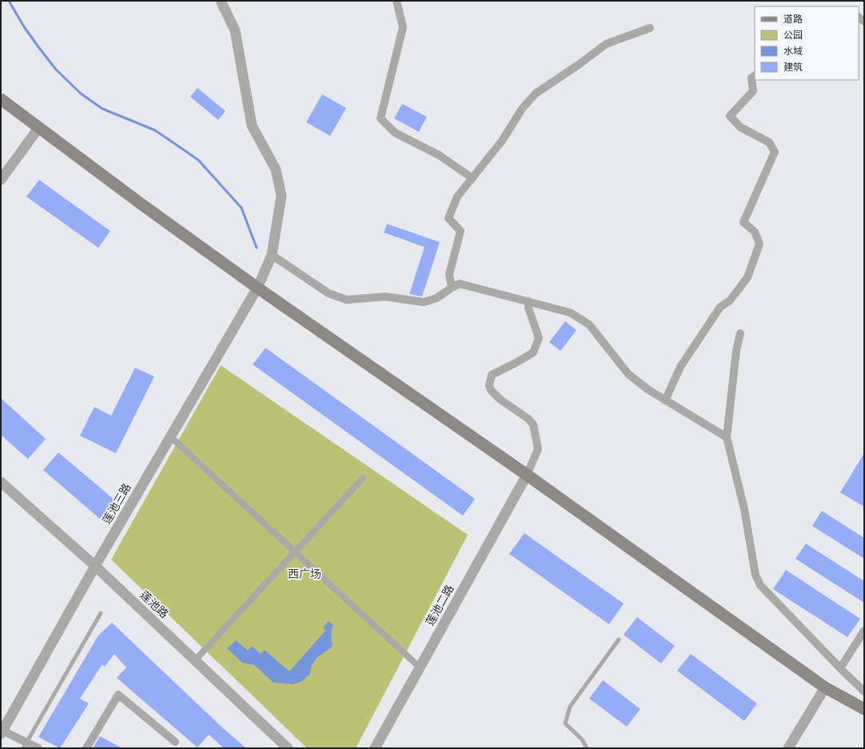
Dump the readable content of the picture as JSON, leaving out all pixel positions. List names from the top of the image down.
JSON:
{
  "streets": {
    "street": ["莲池三路", "莲池路", "莲池二路"]
  },
  "crossings": [
    ["莲池三路", "莲池路"]
  ],
  "parks": ["西广场"],
  "legend": [
    "道路",
    "公园",
    "水域",
    "建筑"
  ]
}
